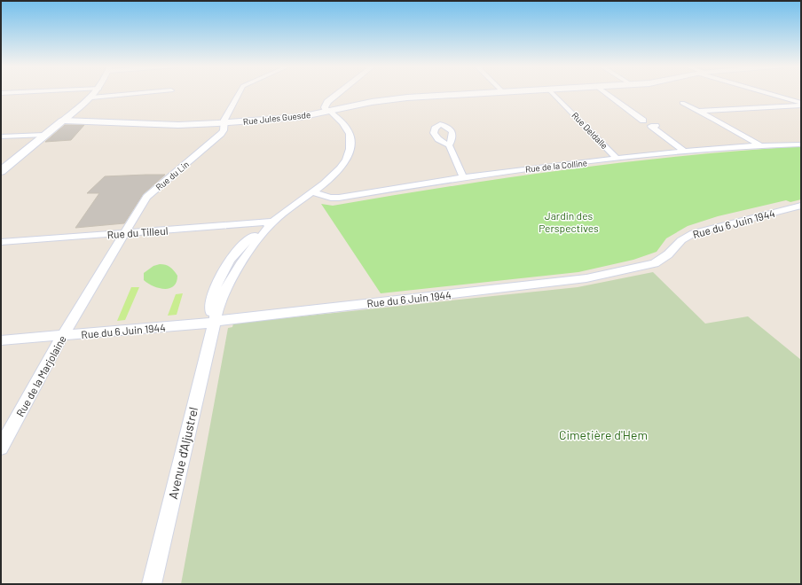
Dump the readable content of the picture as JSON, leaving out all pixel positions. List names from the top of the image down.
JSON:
{
  "streets": {
    "main road": ["Rue Jules Guesde"],
    "street": [
      "Rue Deldalle",
      "Rue de la Colline",
      "Rue du Lin",
      "Rue du 6 Juin 1944",
      "Rue du Tilleul",
      "Rue de la Marjolaine",
      "Avenue d'Aljustrel"
    ]
  },
  "crossings": [
    ["Rue Jules Guesde", "Rue du Lin"],
    ["Rue Jules Guesde", "Avenue d'Aljustrel"],
    ["Rue Deldalle", "Rue de la Colline"],
    ["Rue de la Colline", "Avenue d'Aljustrel"],
    ["Rue du Lin", "Rue du Tilleul"],
    ["Rue du Lin", "Rue de la Marjolaine"],
    ["Rue du 6 Juin 1944", "Rue de la Marjolaine"],
    ["Rue du 6 Juin 1944", "Avenue d'Aljustrel"],
    ["Rue du Tilleul", "Rue de la Marjolaine"],
    ["Rue du Tilleul", "Avenue d'Aljustrel"]
  ],
  "parks": ["Jardin des Perspectives", "Cimetière d'Hem"]
}
